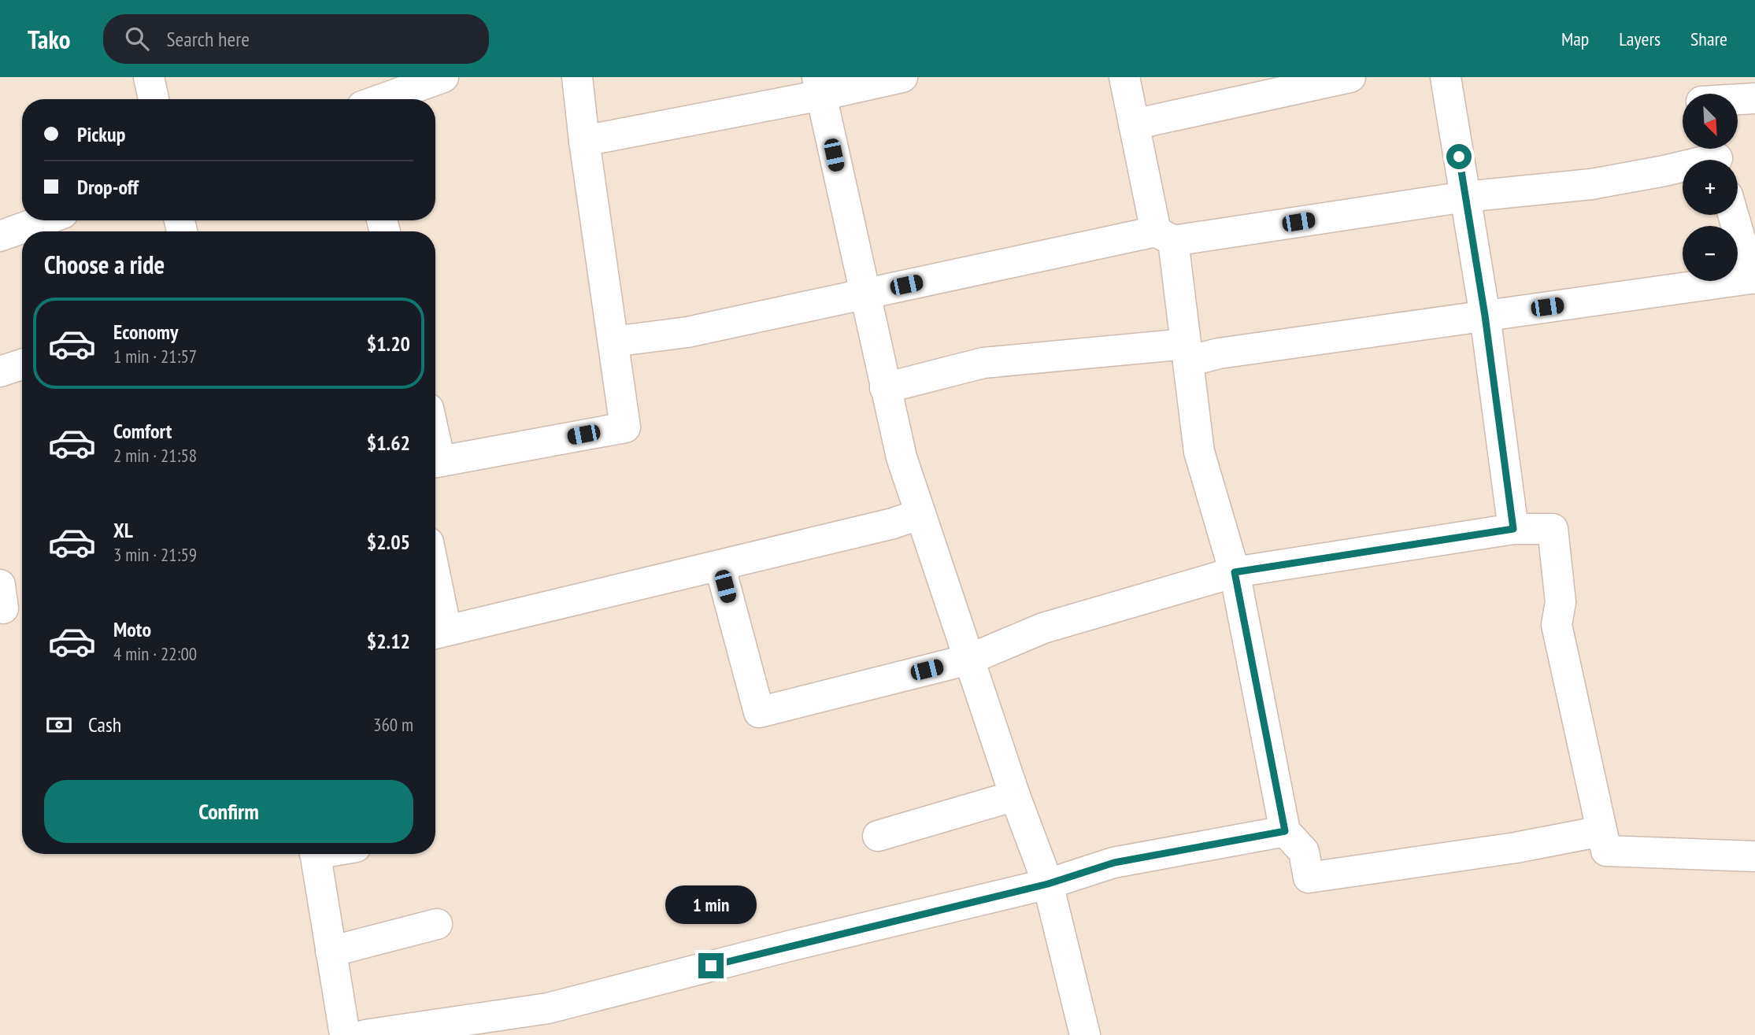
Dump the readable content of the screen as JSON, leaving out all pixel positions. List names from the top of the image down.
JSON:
{
  "north": "bottom right",
  "page": {
    "header": "Tako",
    "search": "Search here",
    "nav": ["Map", "Layers", "Share"],
    "map_buttons": ["+", "−"],
    "banner": ["Pickup", "Drop-off"],
    "heading": "Choose a ride",
    "list": [
      {
        "name": "Economy",
        "note": "1 min · 21:57",
        "value": "$1.20"
      },
      {
        "name": "Comfort",
        "note": "2 min · 21:58",
        "value": "$1.62"
      },
      {
        "name": "XL",
        "note": "3 min · 21:59",
        "value": "$2.05"
      },
      {
        "name": "Moto",
        "note": "4 min · 22:00",
        "value": "$2.12"
      }
    ],
    "pay": ["Cash", "360 m"],
    "buttons": "Confirm",
    "bubble": "1 min"
  }
}
